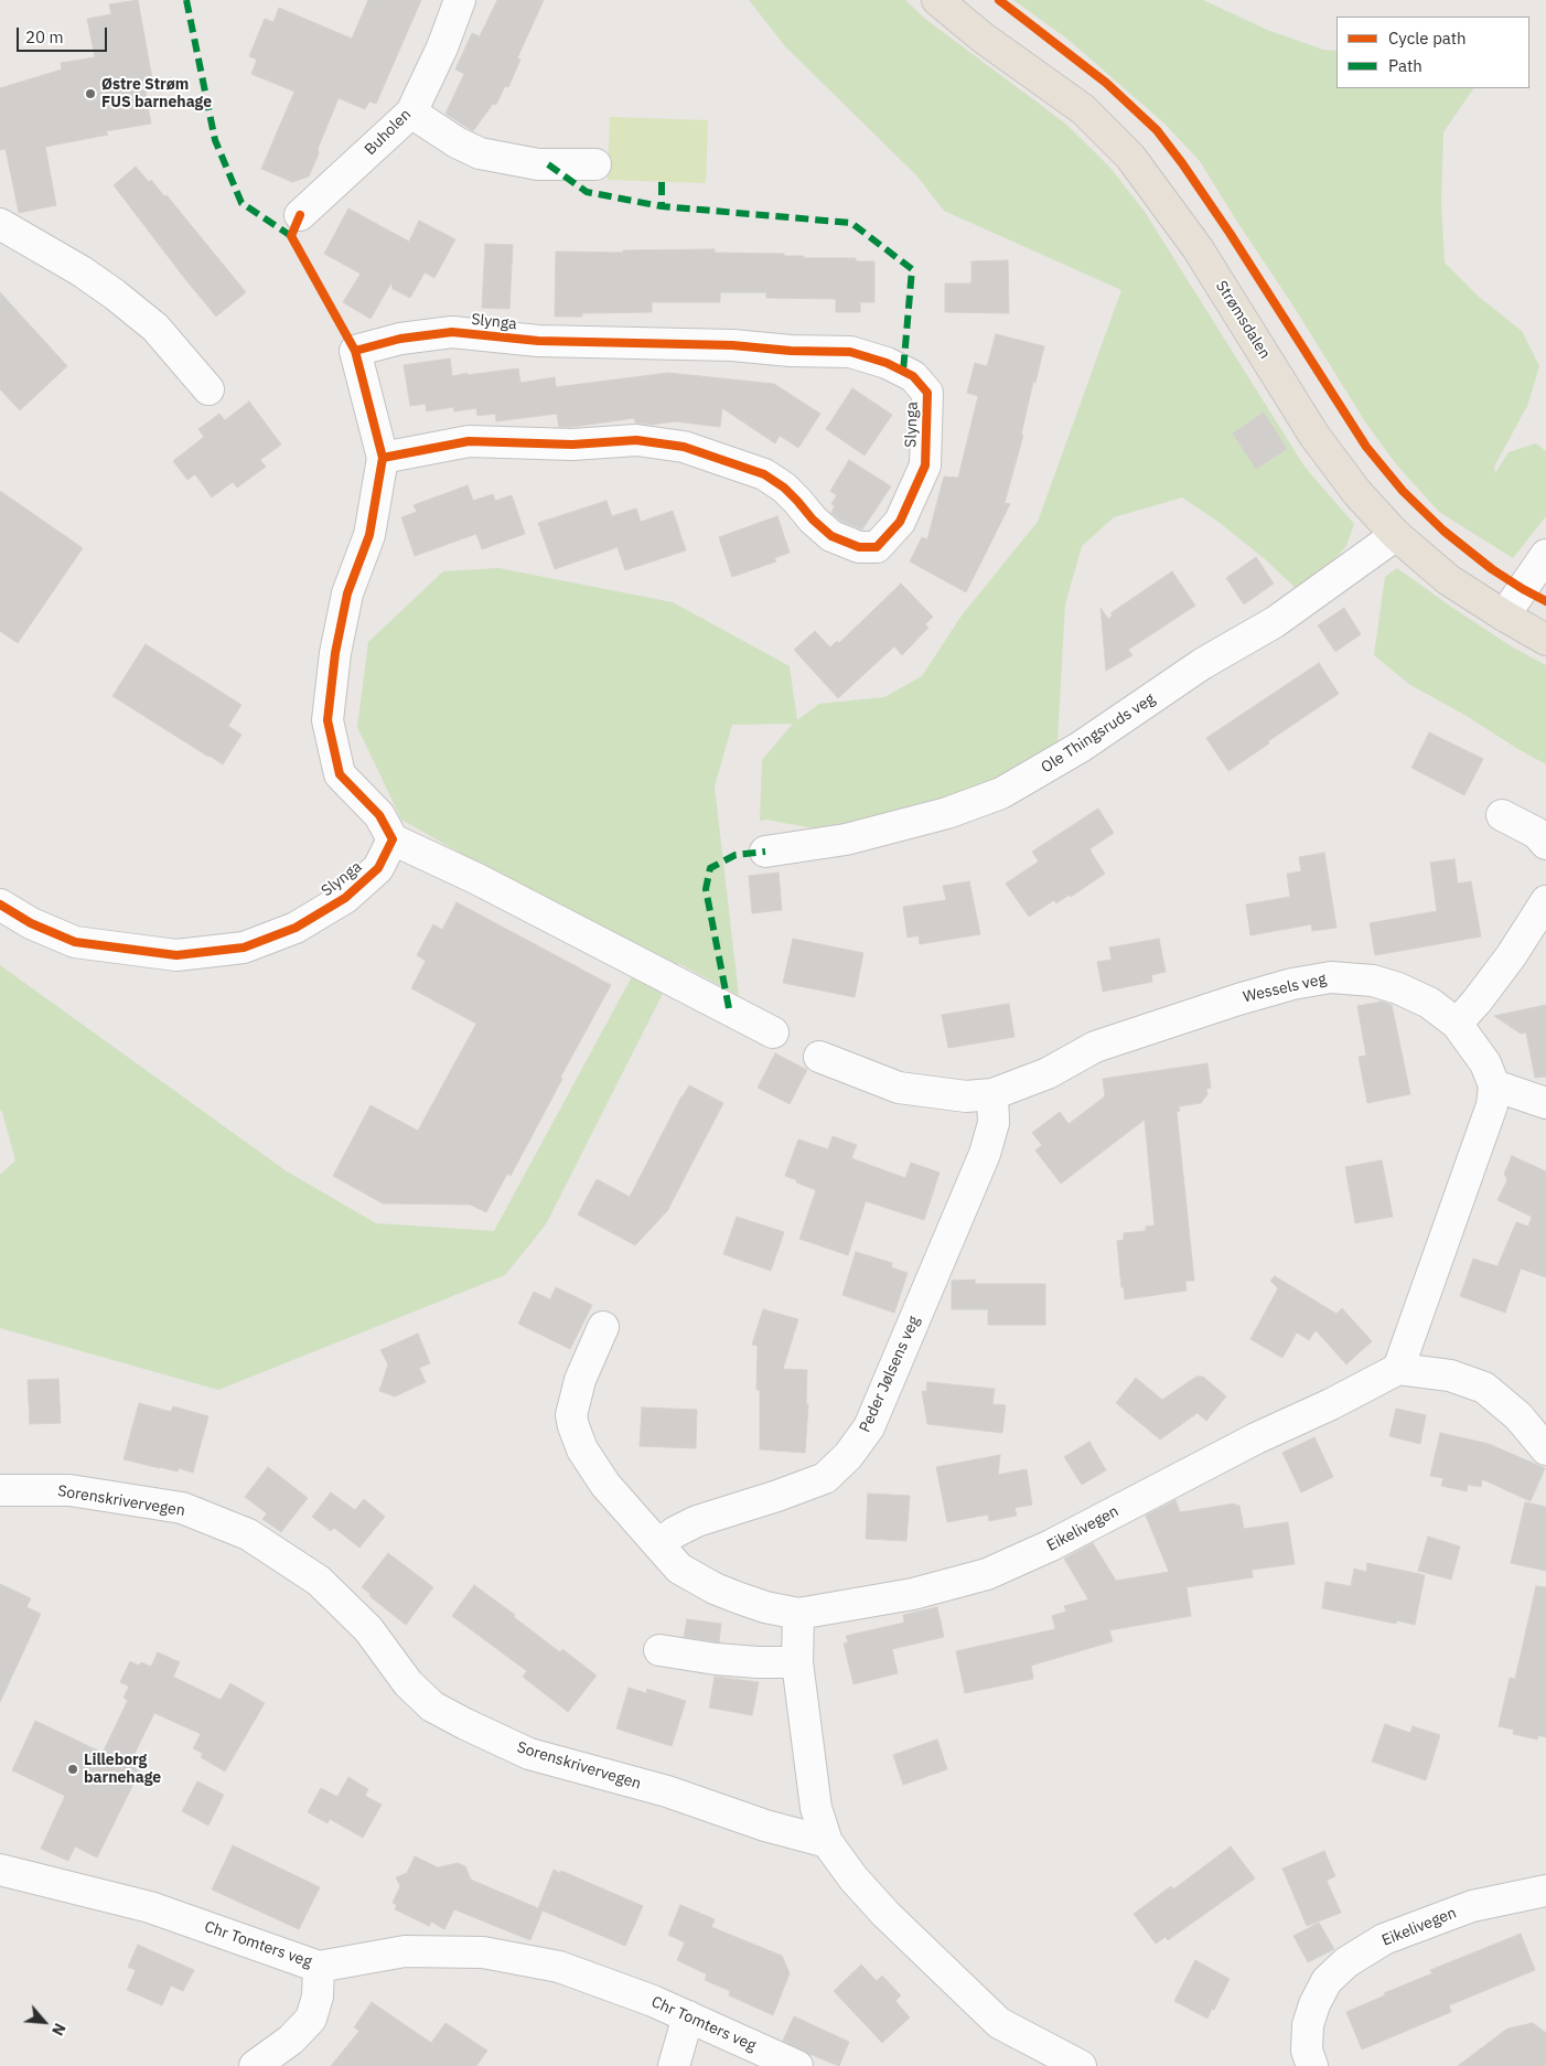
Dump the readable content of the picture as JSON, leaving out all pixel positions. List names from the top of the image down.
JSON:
{
  "streets": {
    "main road": ["Strømsdalen"],
    "street": [
      "Buholen",
      "Slynga",
      "Ole Thingsruds veg",
      "Wessels veg",
      "Peder Jølsens veg",
      "Sorenskrivervegen",
      "Eikelivegen",
      "Chr Tomters veg"
    ]
  },
  "crossings": [
    ["Strømsdalen", "Ole Thingsruds veg"],
    ["Wessels veg", "Peder Jølsens veg"]
  ],
  "places": ["Østre Strøm FUS barnehage", "Lilleborg barnehage"],
  "legend": ["Cycle path", "Path"],
  "scale_bar": "20 m",
  "north": "bottom right"
}
